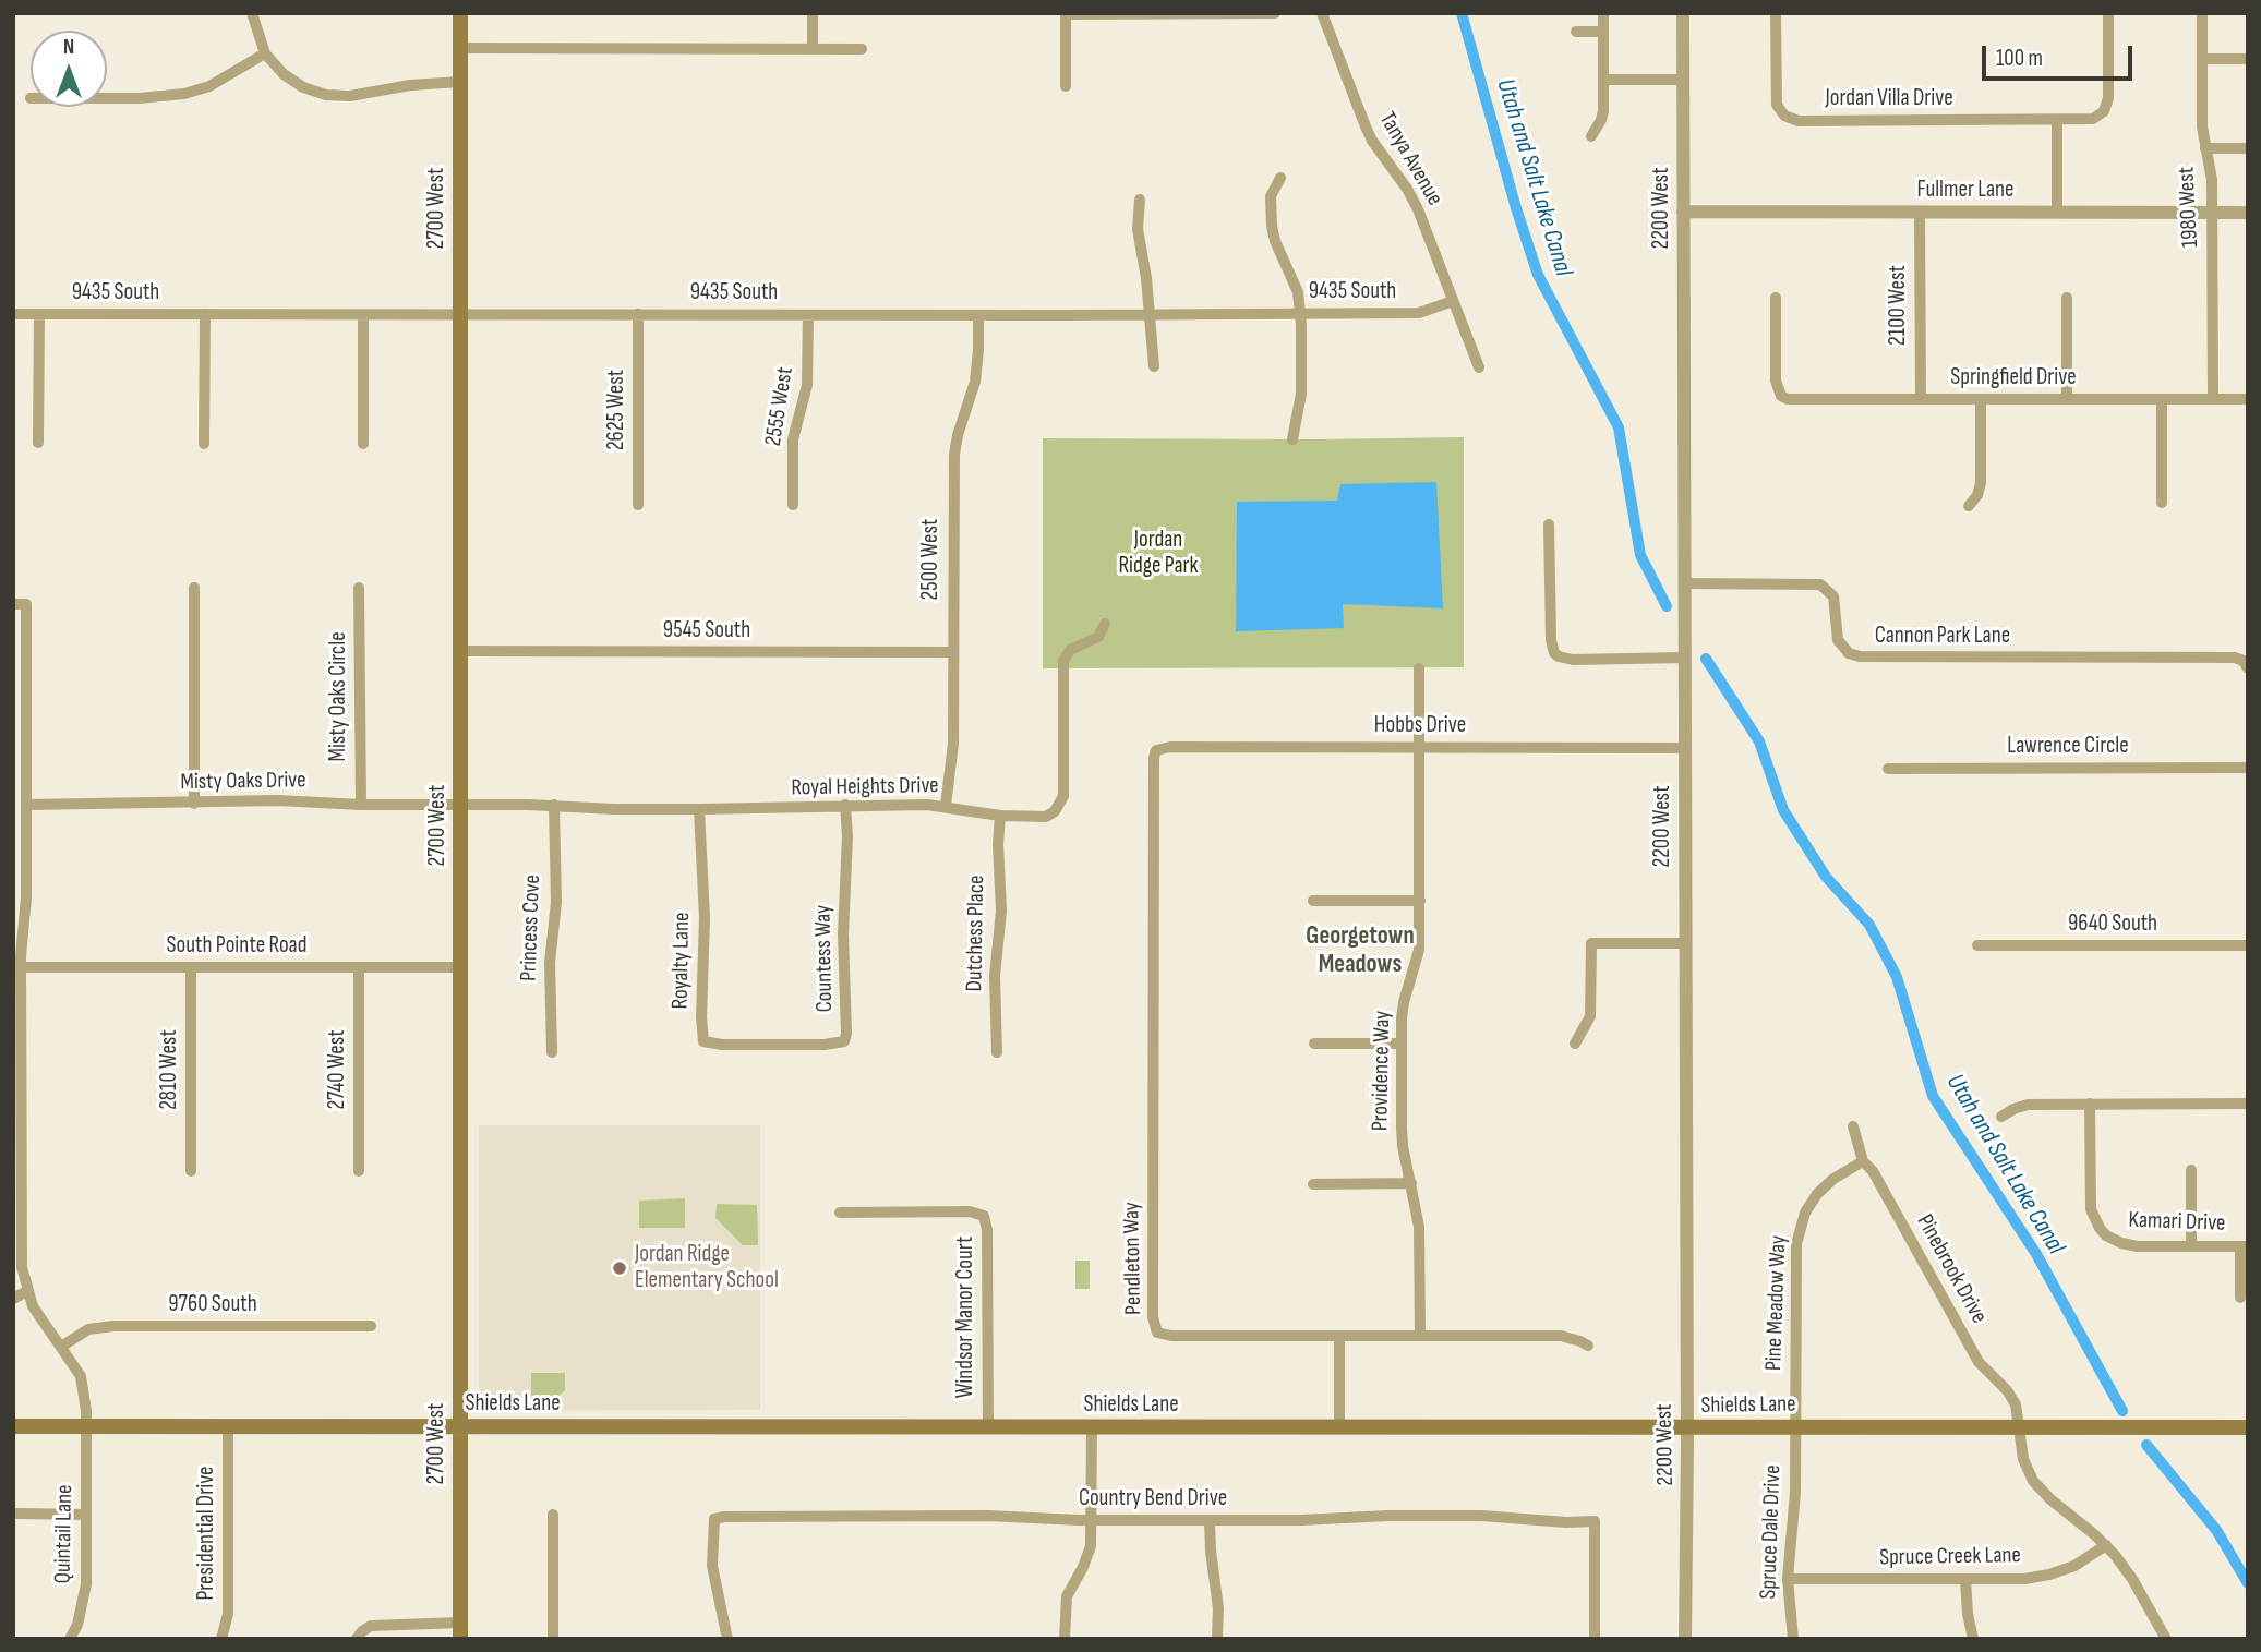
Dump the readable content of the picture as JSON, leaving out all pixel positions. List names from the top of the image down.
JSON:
{
  "streets": {
    "main road": ["2700 West", "Shields Lane"],
    "street": [
      "Jordan Villa Drive",
      "Tanya Avenue",
      "Fullmer Lane",
      "1980 West",
      "2200 West",
      "9435 South",
      "2100 West",
      "Springfield Drive",
      "2555 West",
      "2625 West",
      "2500 West",
      "9545 South",
      "Cannon Park Lane",
      "Misty Oaks Circle",
      "Hobbs Drive",
      "Lawrence Circle",
      "Misty Oaks Drive",
      "Royal Heights Drive",
      "9640 South",
      "Princess Cove",
      "Dutchess Place",
      "South Pointe Road",
      "Countess Way",
      "Royalty Lane",
      "2810 West",
      "2740 West",
      "Providence Way",
      "Kamari Drive",
      "Pendleton Way",
      "Pinebrook Drive",
      "Pine Meadow Way",
      "9760 South",
      "Windsor Manor Court",
      "Country Bend Drive",
      "Spruce Dale Drive",
      "Presidential Drive",
      "Quintail Lane",
      "Spruce Creek Lane"
    ]
  },
  "crossings": [
    ["Tanya Avenue", "9435 South"],
    ["Fullmer Lane", "1980 West"],
    ["Fullmer Lane", "2200 West"],
    ["Fullmer Lane", "2100 West"],
    ["1980 West", "Springfield Drive"],
    ["2700 West", "9435 South"],
    ["2700 West", "9545 South"],
    ["2700 West", "Misty Oaks Drive"],
    ["2700 West", "Royal Heights Drive"],
    ["2700 West", "South Pointe Road"],
    ["2700 West", "Shields Lane"],
    ["2200 West", "Cannon Park Lane"],
    ["2200 West", "Hobbs Drive"],
    ["2200 West", "Shields Lane"],
    ["9435 South", "2555 West"],
    ["9435 South", "2625 West"],
    ["9435 South", "2500 West"],
    ["2100 West", "Springfield Drive"],
    ["2500 West", "9545 South"],
    ["2500 West", "Royal Heights Drive"],
    ["Misty Oaks Circle", "Misty Oaks Drive"],
    ["Hobbs Drive", "Providence Way"],
    ["Hobbs Drive", "Pendleton Way"],
    ["Misty Oaks Drive", "Royal Heights Drive"],
    ["Misty Oaks Drive", "Quintail Lane"],
    ["Royal Heights Drive", "Princess Cove"],
    ["Royal Heights Drive", "Dutchess Place"],
    ["Royal Heights Drive", "Countess Way"],
    ["Royal Heights Drive", "Royalty Lane"],
    ["South Pointe Road", "2810 West"],
    ["South Pointe Road", "2740 West"],
    ["South Pointe Road", "Quintail Lane"],
    ["Countess Way", "Royalty Lane"],
    ["Providence Way", "Pendleton Way"],
    ["Pinebrook Drive", "Pine Meadow Way"],
    ["Pinebrook Drive", "Shields Lane"],
    ["Pinebrook Drive", "Spruce Creek Lane"],
    ["Pine Meadow Way", "Shields Lane"],
    ["Pine Meadow Way", "Spruce Dale Drive"],
    ["9760 South", "Quintail Lane"],
    ["Windsor Manor Court", "Shields Lane"],
    ["Shields Lane", "Spruce Dale Drive"],
    ["Shields Lane", "Presidential Drive"],
    ["Shields Lane", "Quintail Lane"],
    ["Spruce Dale Drive", "Spruce Creek Lane"]
  ],
  "districts": ["Georgetown Meadows"],
  "water": ["Utah and Salt Lake Canal"],
  "parks": ["Jordan Ridge Park"],
  "places": ["Jordan Ridge Elementary School"],
  "scale_bar": "100 m",
  "north": "top"
}
